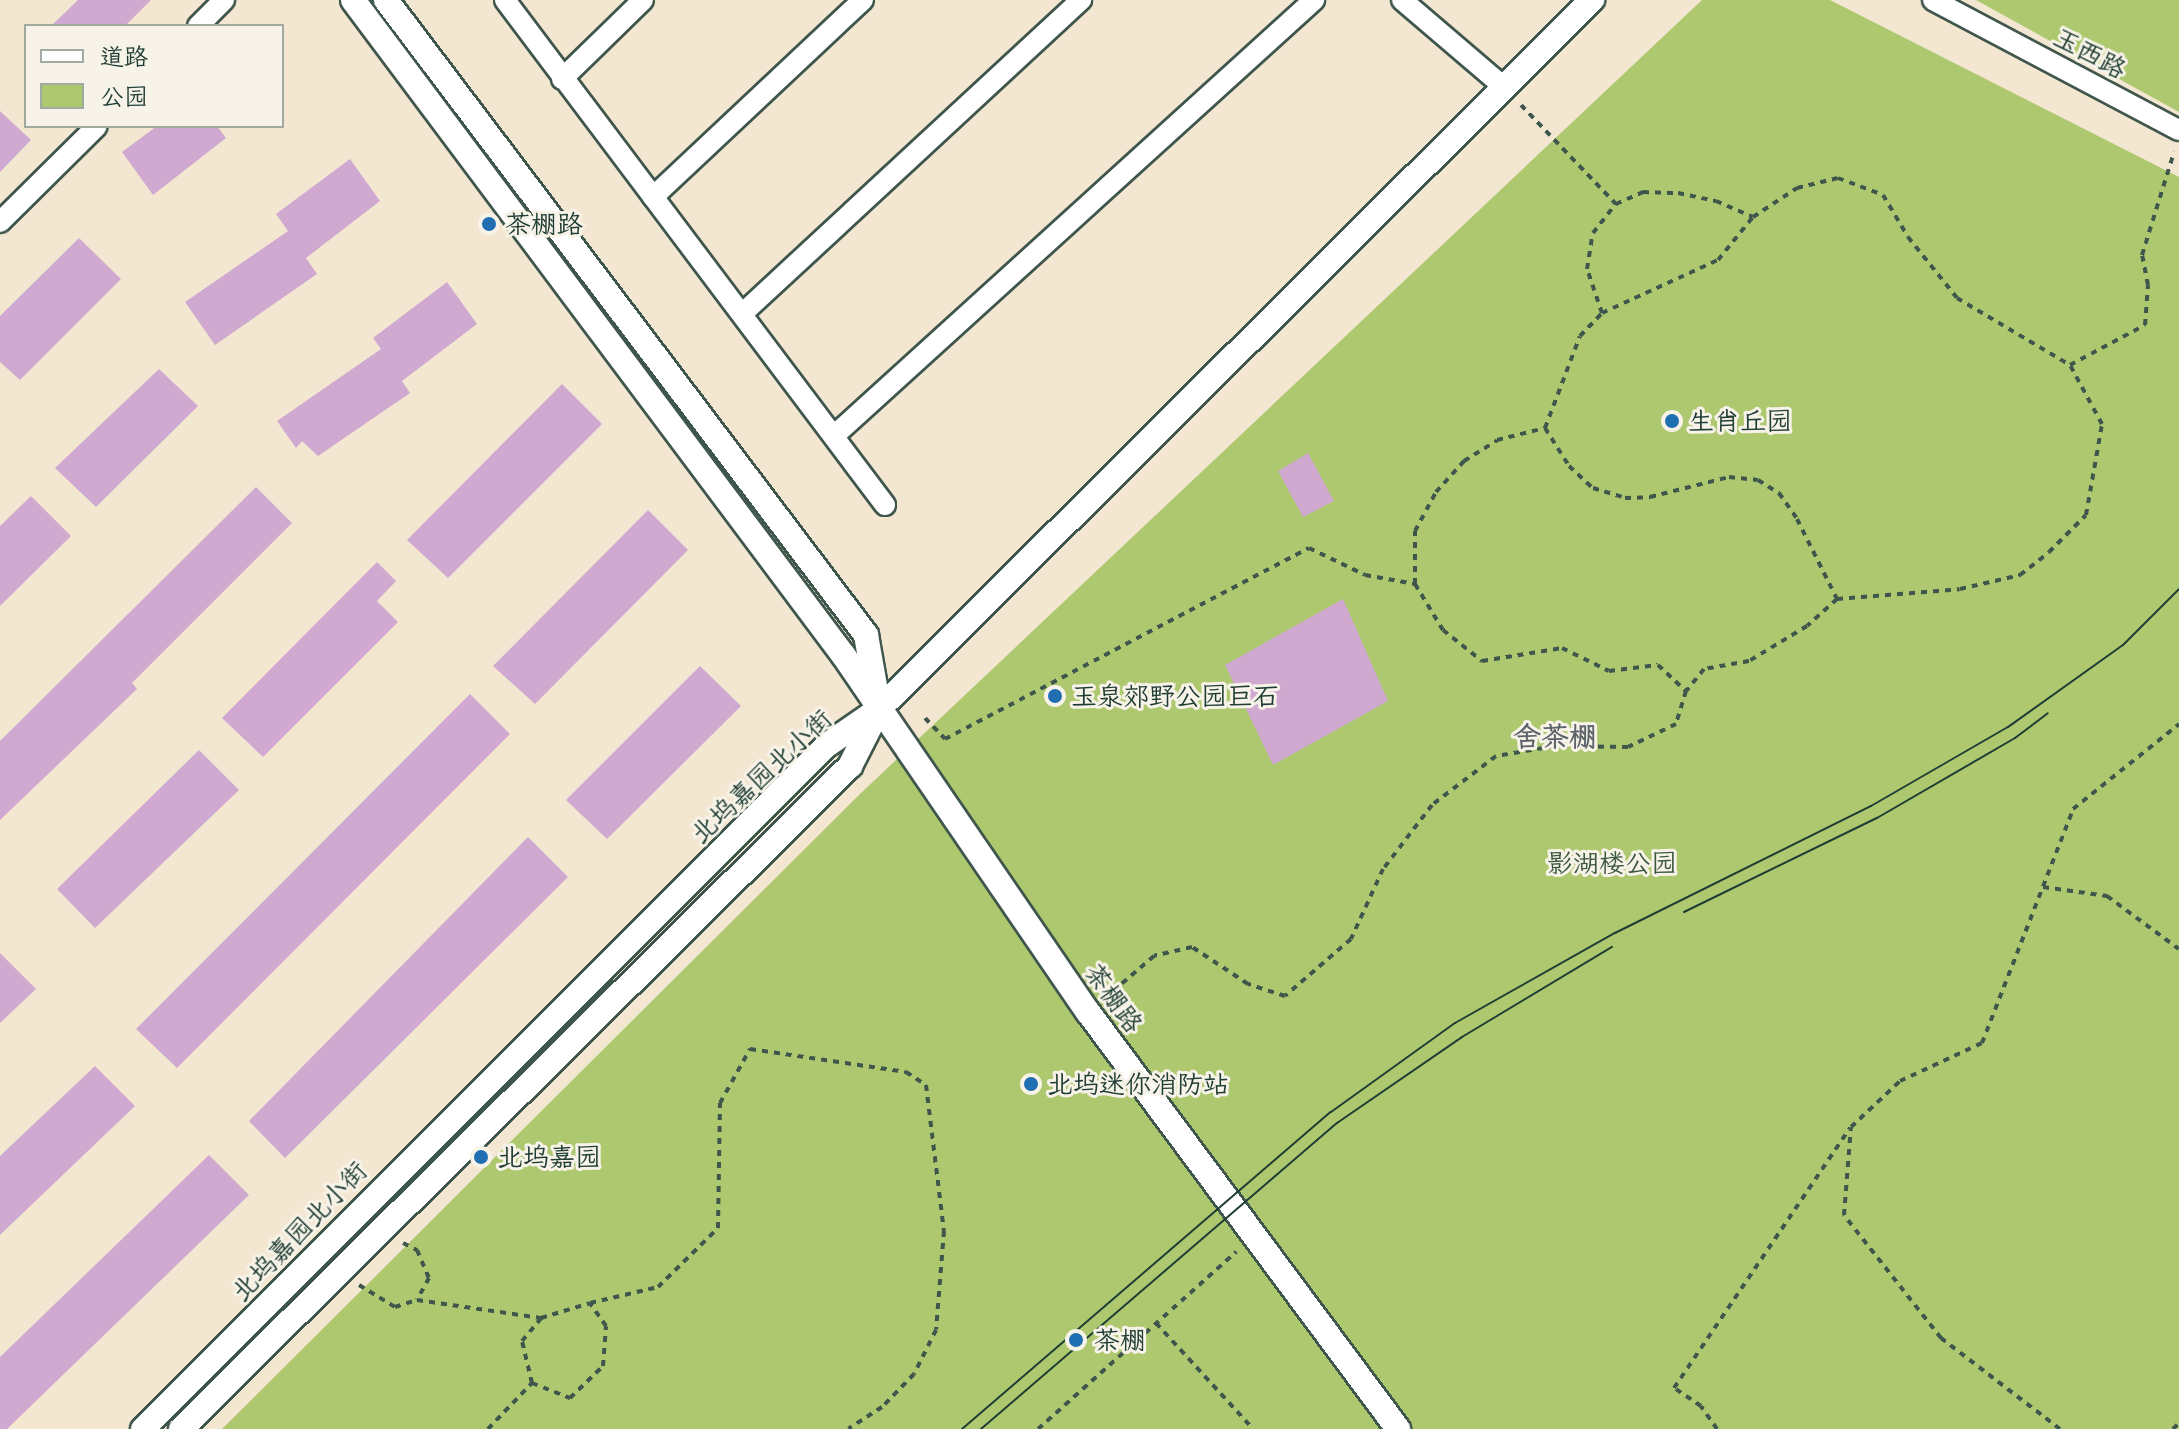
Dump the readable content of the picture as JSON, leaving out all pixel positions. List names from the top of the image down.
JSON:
{
  "streets": {
    "street": ["玉西路", "北坞嘉园北小街", "茶棚路"]
  },
  "crossings": [
    ["北坞嘉园北小街", "茶棚路"]
  ],
  "districts": ["舍茶棚"],
  "parks": ["影湖楼公园"],
  "places": [
    "茶棚路",
    "生肖丘园",
    "玉泉郊野公园巨石",
    "北坞迷你消防站",
    "北坞嘉园",
    "茶棚"
  ],
  "legend": ["道路", "公园"]
}
